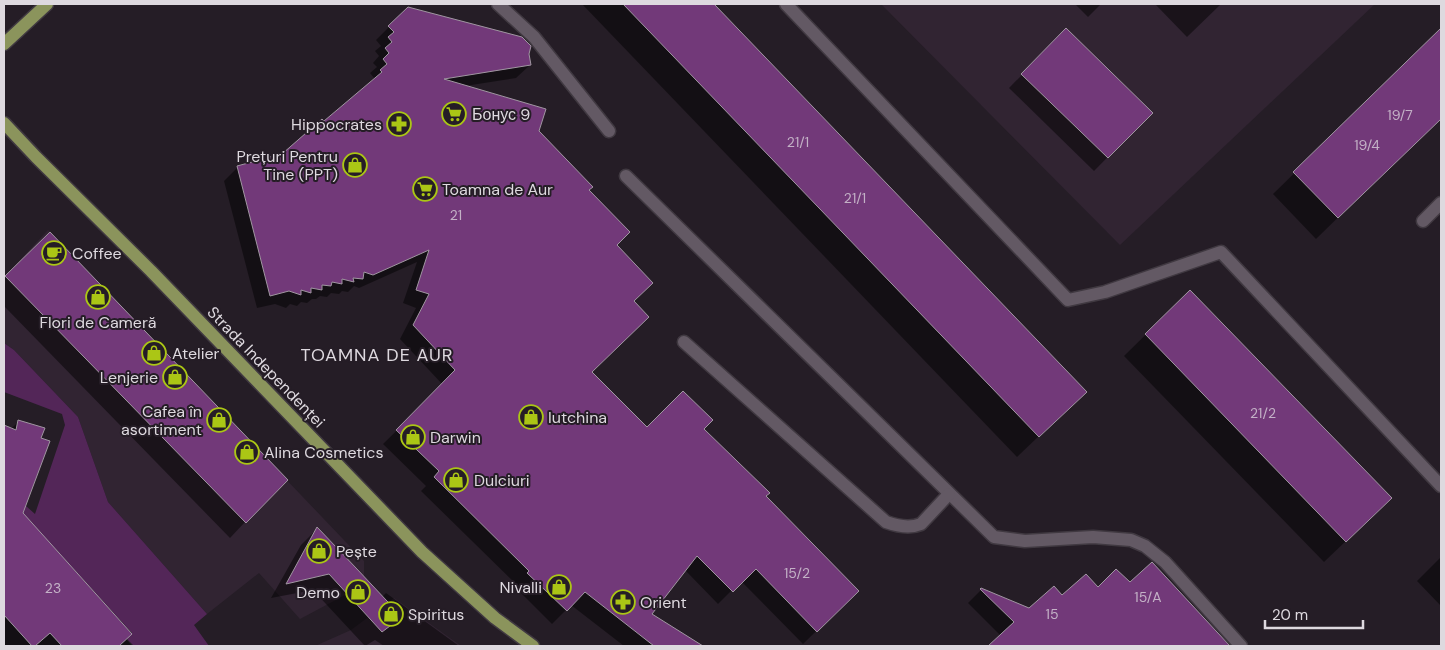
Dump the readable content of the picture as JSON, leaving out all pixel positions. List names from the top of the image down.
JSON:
{
  "streets": {
    "main road": ["Strada Independenței"]
  },
  "districts": ["TOAMNA DE AUR"],
  "places": {
    "supermarket": ["Бонус 9", "Toamna de Aur"],
    "pharmacy": ["Hippocrates", "Orient"],
    "shop": [
      "Prețuri Pentru Tine (PPT)",
      "Flori de Cameră",
      "Atelier",
      "Lenjerie",
      "Iutchina",
      "Cafea în asortiment",
      "Darwin",
      "Alina Cosmetics",
      "Dulciuri",
      "Pește",
      "Nivalli",
      "Demo",
      "Spiritus"
    ],
    "cafe": ["Coffee"]
  },
  "house_numbers": [
    "19/7",
    "21/1",
    "19/4",
    "21/1",
    "21",
    "21/2",
    "15/2",
    "23",
    "15/A",
    "15"
  ],
  "scale_bar": "20 m"
}
